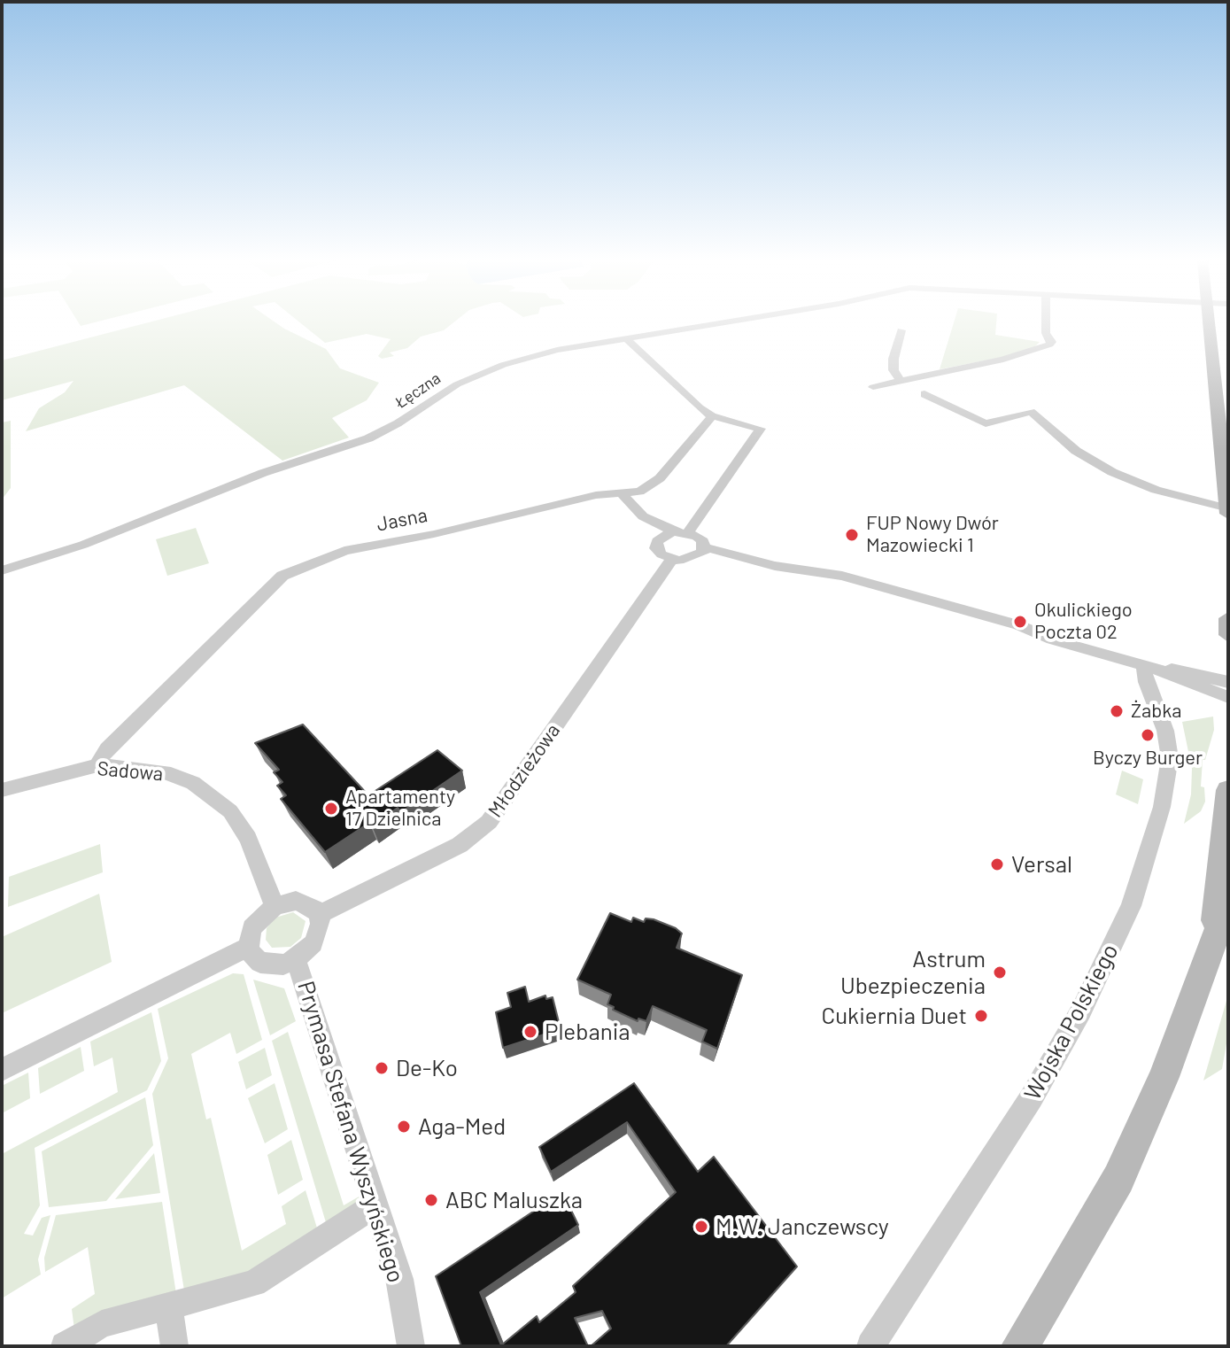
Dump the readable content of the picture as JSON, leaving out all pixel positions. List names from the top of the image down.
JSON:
{
  "streets": {
    "street": [
      "Łęczna",
      "Jasna",
      "Młodzieżowa",
      "Sadowa",
      "Wojska Polskiego",
      "Prymasa Stefana Wyszyńskiego"
    ]
  },
  "crossings": [
    ["Jasna", "Sadowa"],
    ["Młodzieżowa", "Sadowa"],
    ["Młodzieżowa", "Prymasa Stefana Wyszyńskiego"],
    ["Sadowa", "Prymasa Stefana Wyszyńskiego"]
  ],
  "places": [
    "FUP Nowy Dwór Mazowiecki 1",
    "Okulickiego Poczta 02",
    "Żabka",
    "Byczy Burger",
    "Apartamenty 17 Dzielnica",
    "Versal",
    "Astrum Ubezpieczenia",
    "Cukiernia Duet",
    "Plebania",
    "De-Ko",
    "Aga-Med",
    "ABC Maluszka",
    "M.W. Janczewscy"
  ]
}
